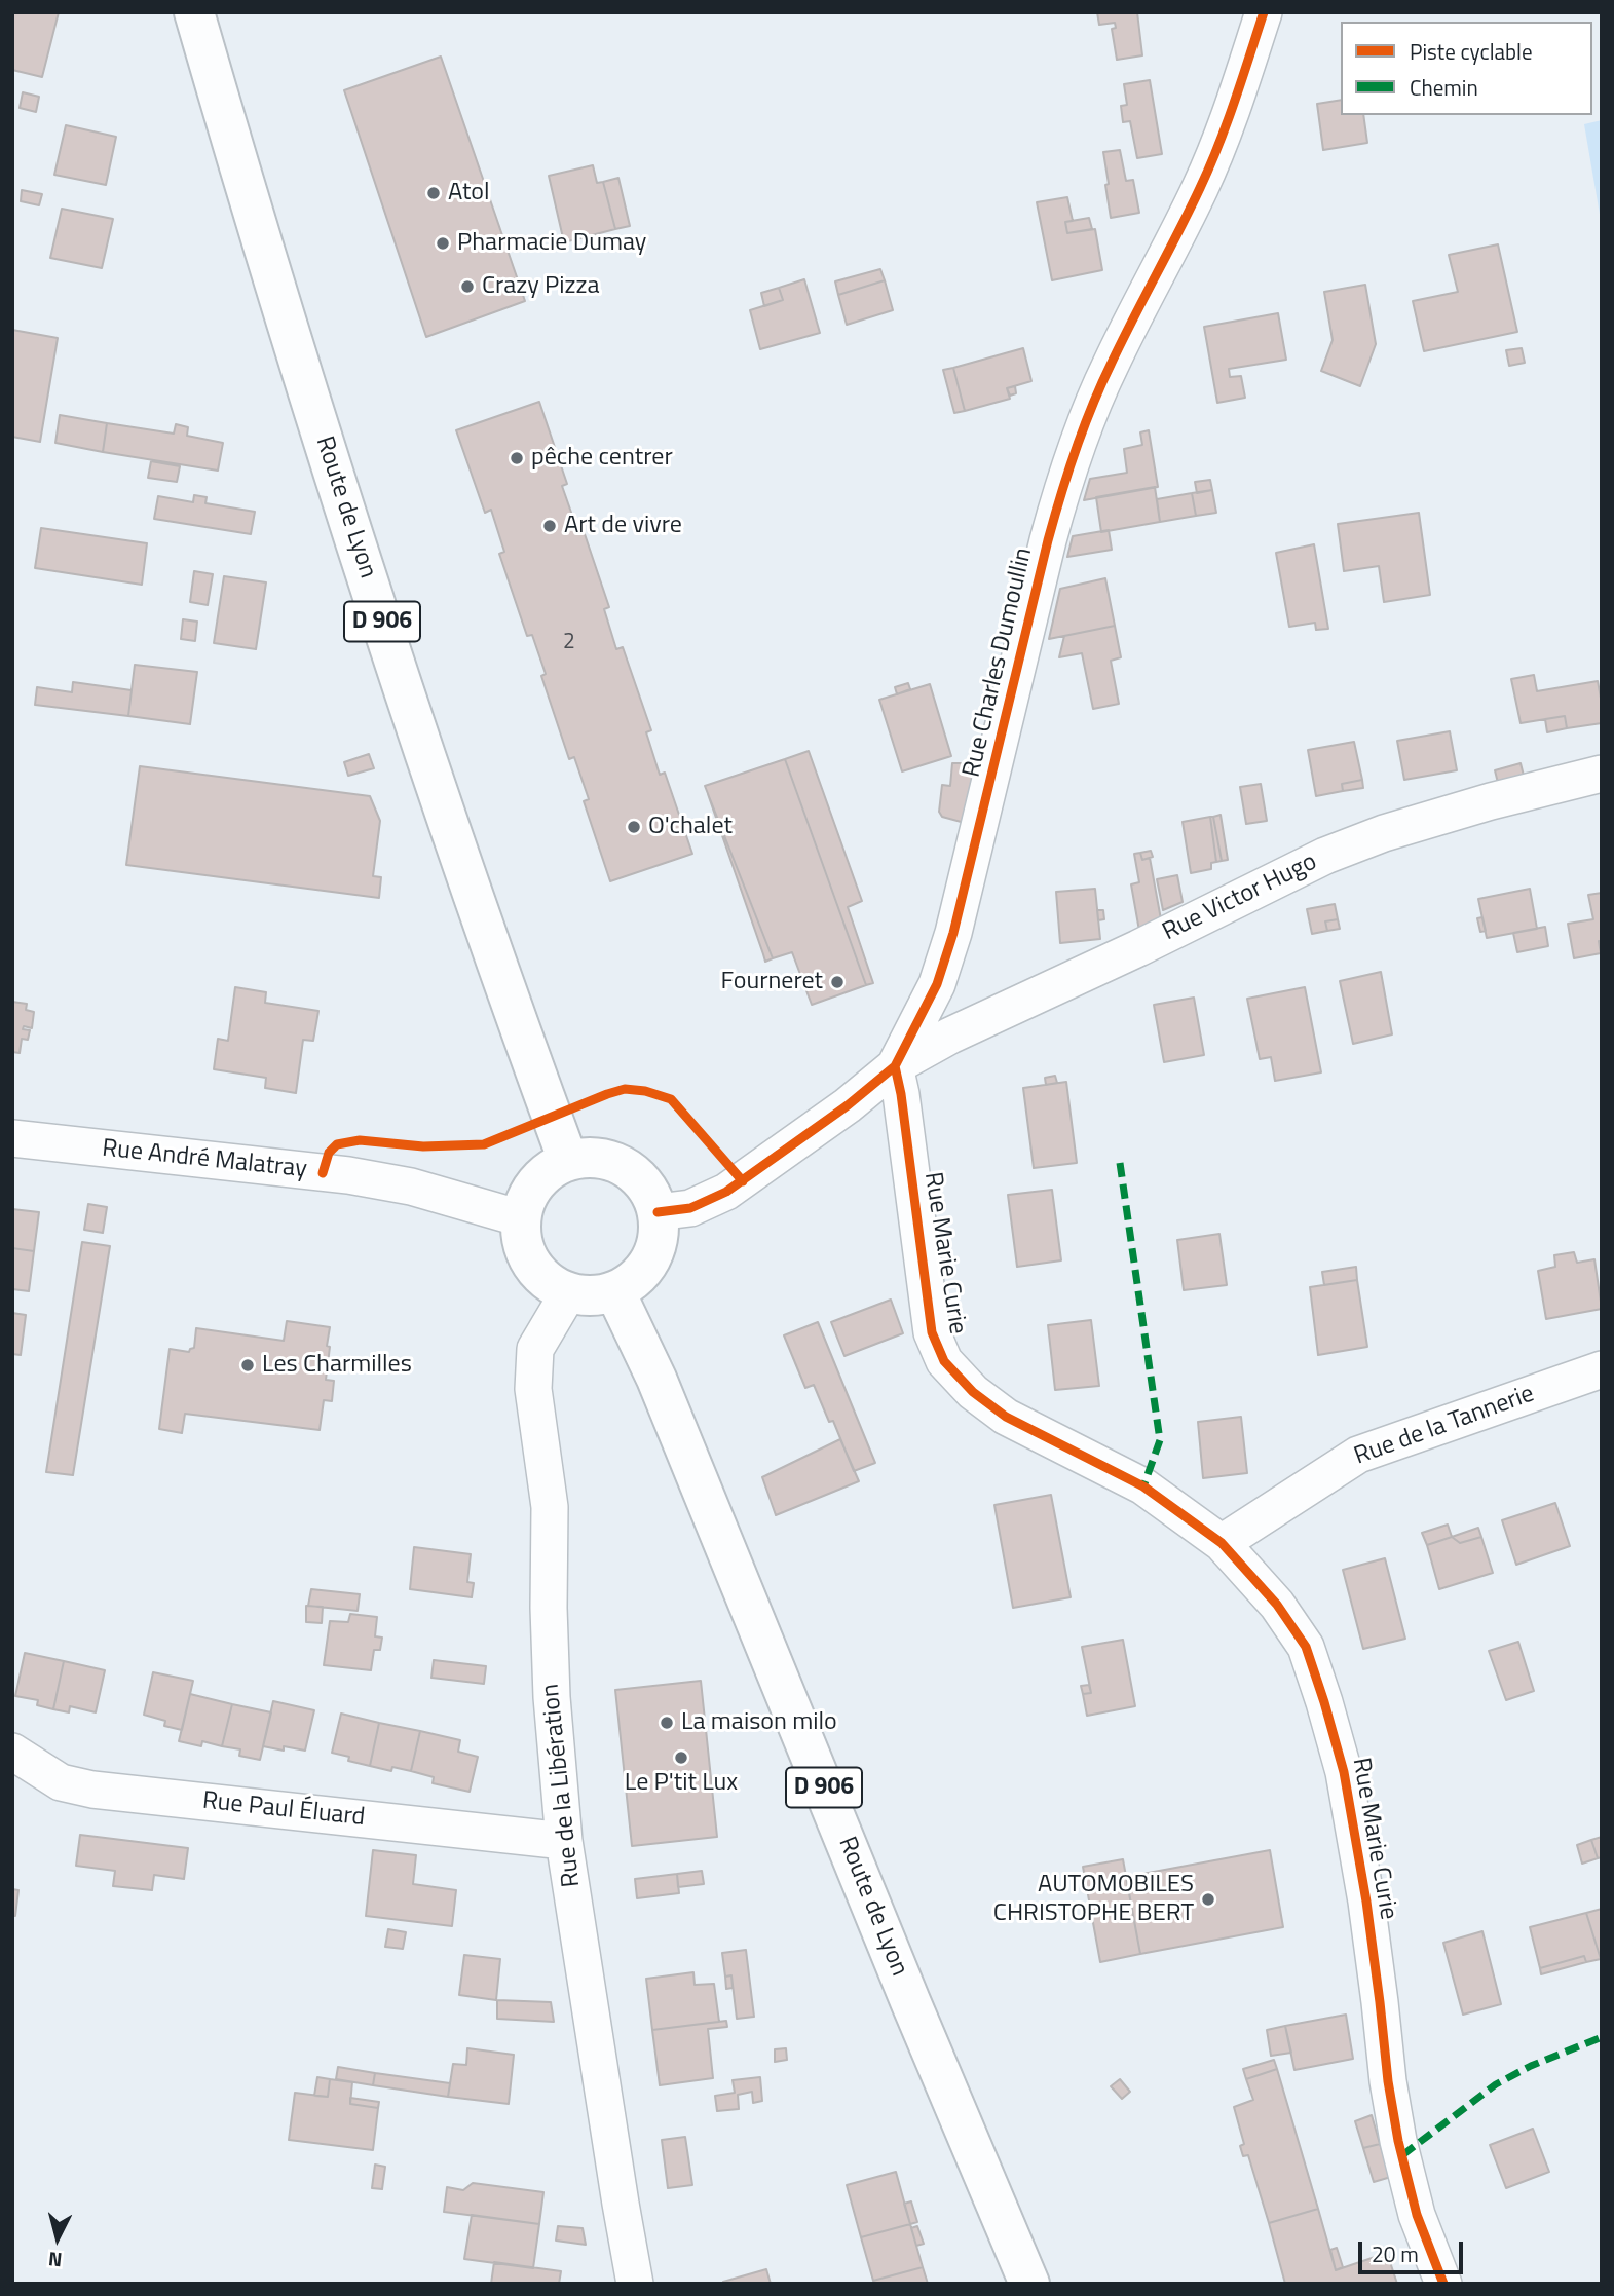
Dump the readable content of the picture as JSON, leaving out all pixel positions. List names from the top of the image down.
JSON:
{
  "streets": {
    "main road": ["Route de Lyon", "D 906"],
    "street": [
      "Rue Charles Dumoullin",
      "Rue Victor Hugo",
      "Rue André Malatray",
      "Rue Marie Curie",
      "Rue de la Tannerie",
      "Rue de la Libération",
      "Rue Paul Éluard"
    ]
  },
  "crossings": [
    ["Route de Lyon", "Rue Charles Dumoullin"],
    ["Route de Lyon", "Rue André Malatray"],
    ["Route de Lyon", "Rue de la Libération"],
    ["Rue Charles Dumoullin", "Rue Victor Hugo"],
    ["Rue Charles Dumoullin", "Rue André Malatray"],
    ["Rue Charles Dumoullin", "Rue Marie Curie"],
    ["Rue Charles Dumoullin", "Rue de la Libération"],
    ["Rue Victor Hugo", "Rue Marie Curie"],
    ["Rue André Malatray", "Rue de la Libération"],
    ["Rue Marie Curie", "Rue de la Tannerie"],
    ["Rue de la Libération", "Rue Paul Éluard"]
  ],
  "places": [
    "Atol",
    "Pharmacie Dumay",
    "Crazy Pizza",
    "pêche centrer",
    "Art de vivre",
    "O'chalet",
    "Fourneret",
    "Les Charmilles",
    "La maison milo",
    "Le P'tit Lux",
    "AUTOMOBILES CHRISTOPHE BERT"
  ],
  "house_numbers": ["2"],
  "legend": ["Piste cyclable", "Chemin"],
  "scale_bar": "20 m",
  "north": "bottom"
}
